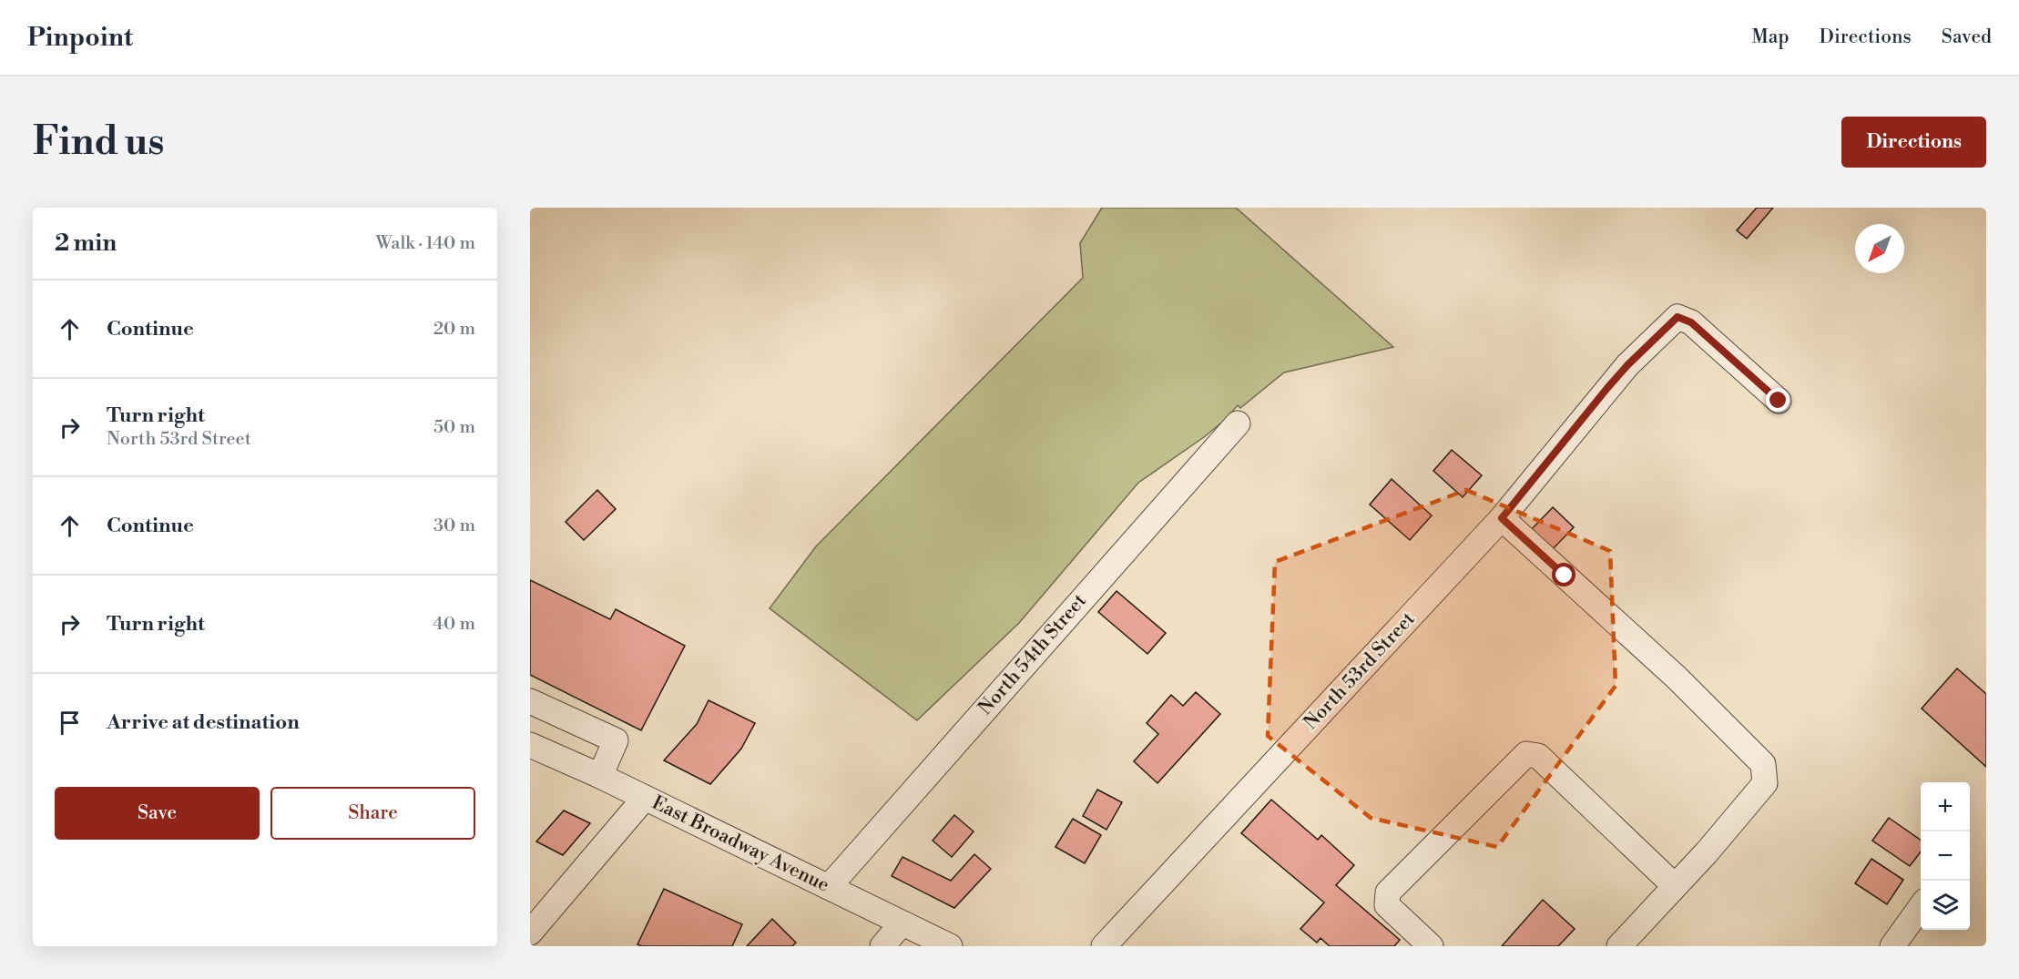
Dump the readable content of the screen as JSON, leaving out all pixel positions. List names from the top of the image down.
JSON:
{
  "streets": {
    "street": ["North 54th Street", "North 53rd Street", "East Broadway Avenue"]
  },
  "crossings": [
    ["North 54th Street", "East Broadway Avenue"]
  ],
  "north": "bottom left",
  "page": {
    "header": "Pinpoint",
    "nav": ["Map", "Directions", "Saved"],
    "buttons": [
      "Directions",
      ["Save", "Share"]
    ],
    "title": "Find us",
    "heading": ["2 min", "Walk · 140 m"],
    "list": [
      ["Continue", "20 m"],
      ["Turn right", "North 53rd Street", "50 m"],
      ["Continue", "30 m"],
      ["Turn right", "40 m"],
      "Arrive at destination"
    ],
    "map_buttons": ["+", "−"]
  }
}
